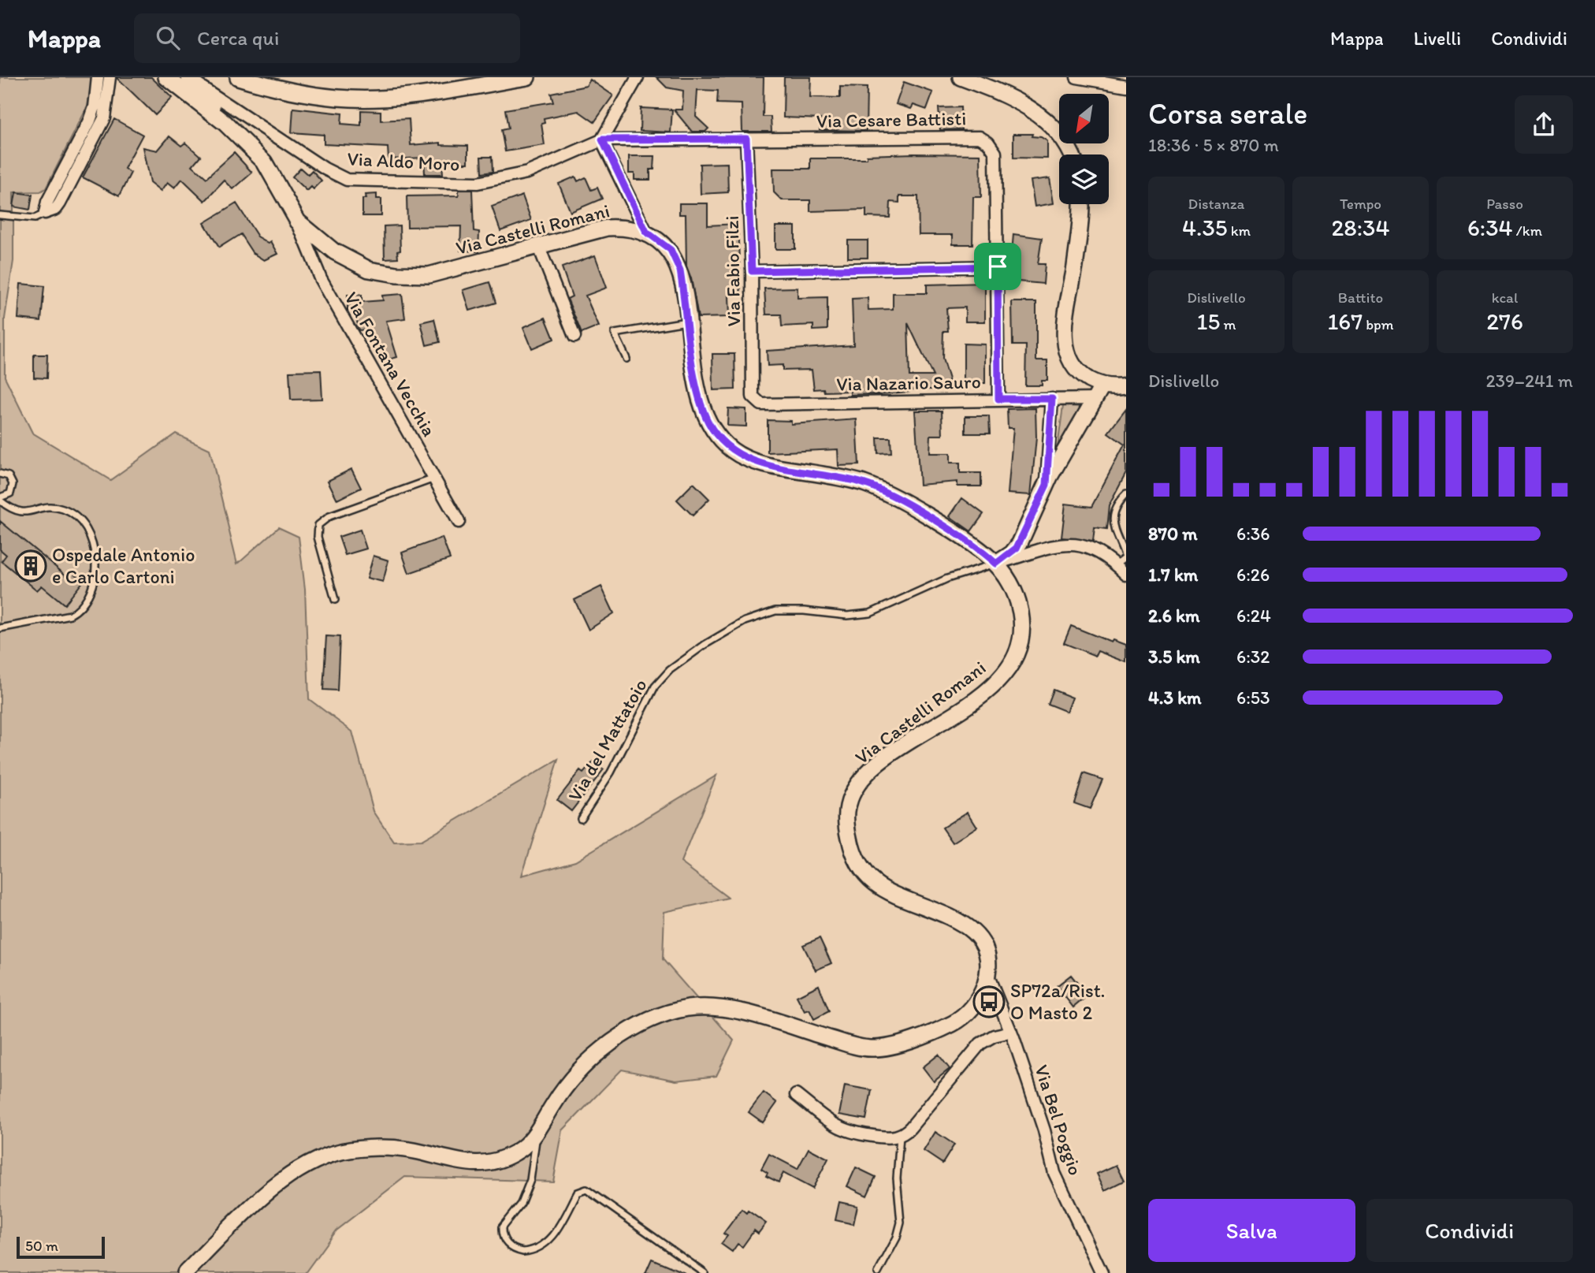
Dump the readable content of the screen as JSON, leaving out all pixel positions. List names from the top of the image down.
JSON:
{
  "streets": {
    "street": [
      "Via Cesare Battisti",
      "Via Aldo Moro",
      "Via Castelli Romani",
      "Via Fabio Filzi",
      "Via Fontana Vecchia",
      "Via Nazario Sauro",
      "Via Bel Poggio"
    ],
    "lane": ["Via del Mattatoio"]
  },
  "crossings": [
    ["Via Cesare Battisti", "Via Aldo Moro"],
    ["Via Cesare Battisti", "Via Fabio Filzi"],
    ["Via Cesare Battisti", "Via Nazario Sauro"],
    ["Via Castelli Romani", "Via Fontana Vecchia"],
    ["Via Castelli Romani", "Via del Mattatoio"],
    ["Via Castelli Romani", "Via Bel Poggio"],
    ["Via Fabio Filzi", "Via Nazario Sauro"]
  ],
  "places": {
    "building": ["Ospedale Antonio e Carlo Cartoni"],
    "bus stop": ["SP72a/Rist. O Masto 2"]
  },
  "scale_bar": "50 m",
  "north": "bottom left",
  "page": {
    "header": "Mappa",
    "search": "Cerca qui",
    "nav": ["Mappa", "Livelli", "Condividi"],
    "heading": ["Corsa serale", "18:36 · 5 × 870 m"],
    "stats": [
      ["Distanza", "4.35 km"],
      ["Tempo", "28:34"],
      ["Passo", "6:34 /km"],
      ["Dislivello", "15 m"],
      ["Battito", "167 bpm"],
      ["kcal", "276"]
    ],
    "chart": ["Dislivello", "239–241 m"],
    "list": [
      {
        "name": "870 m",
        "note": "6:36"
      },
      {
        "name": "1.7 km",
        "note": "6:26"
      },
      {
        "name": "2.6 km",
        "note": "6:24"
      },
      {
        "name": "3.5 km",
        "note": "6:32"
      },
      {
        "name": "4.3 km",
        "note": "6:53"
      }
    ],
    "buttons": ["Salva", "Condividi"],
    "scale": "50 m"
  }
}
